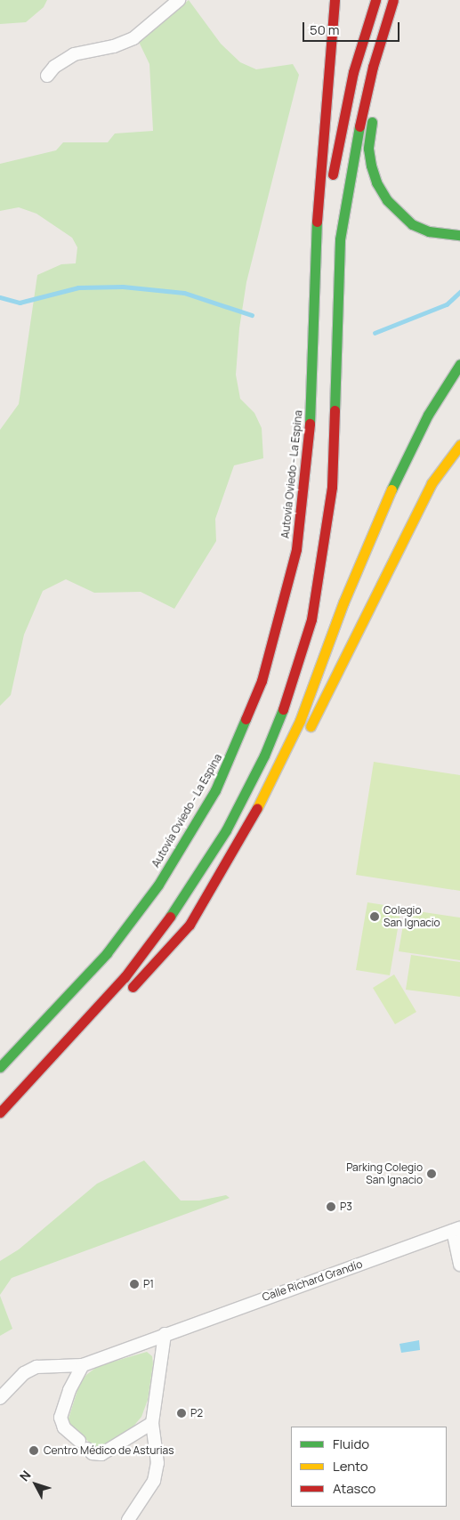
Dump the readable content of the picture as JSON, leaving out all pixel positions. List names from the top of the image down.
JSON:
{
  "streets": {
    "highway": ["Autovía Oviedo - La Espina"],
    "street": ["Calle Richard Grandío"]
  },
  "places": [
    "Colegio San Ignacio",
    "Parking Colegio San Ignacio",
    "P3",
    "P1",
    "P2",
    "Centro Médico de Asturias"
  ],
  "legend": ["Fluido", "Lento", "Atasco"],
  "scale_bar": "50 m",
  "north": "top left"
}
